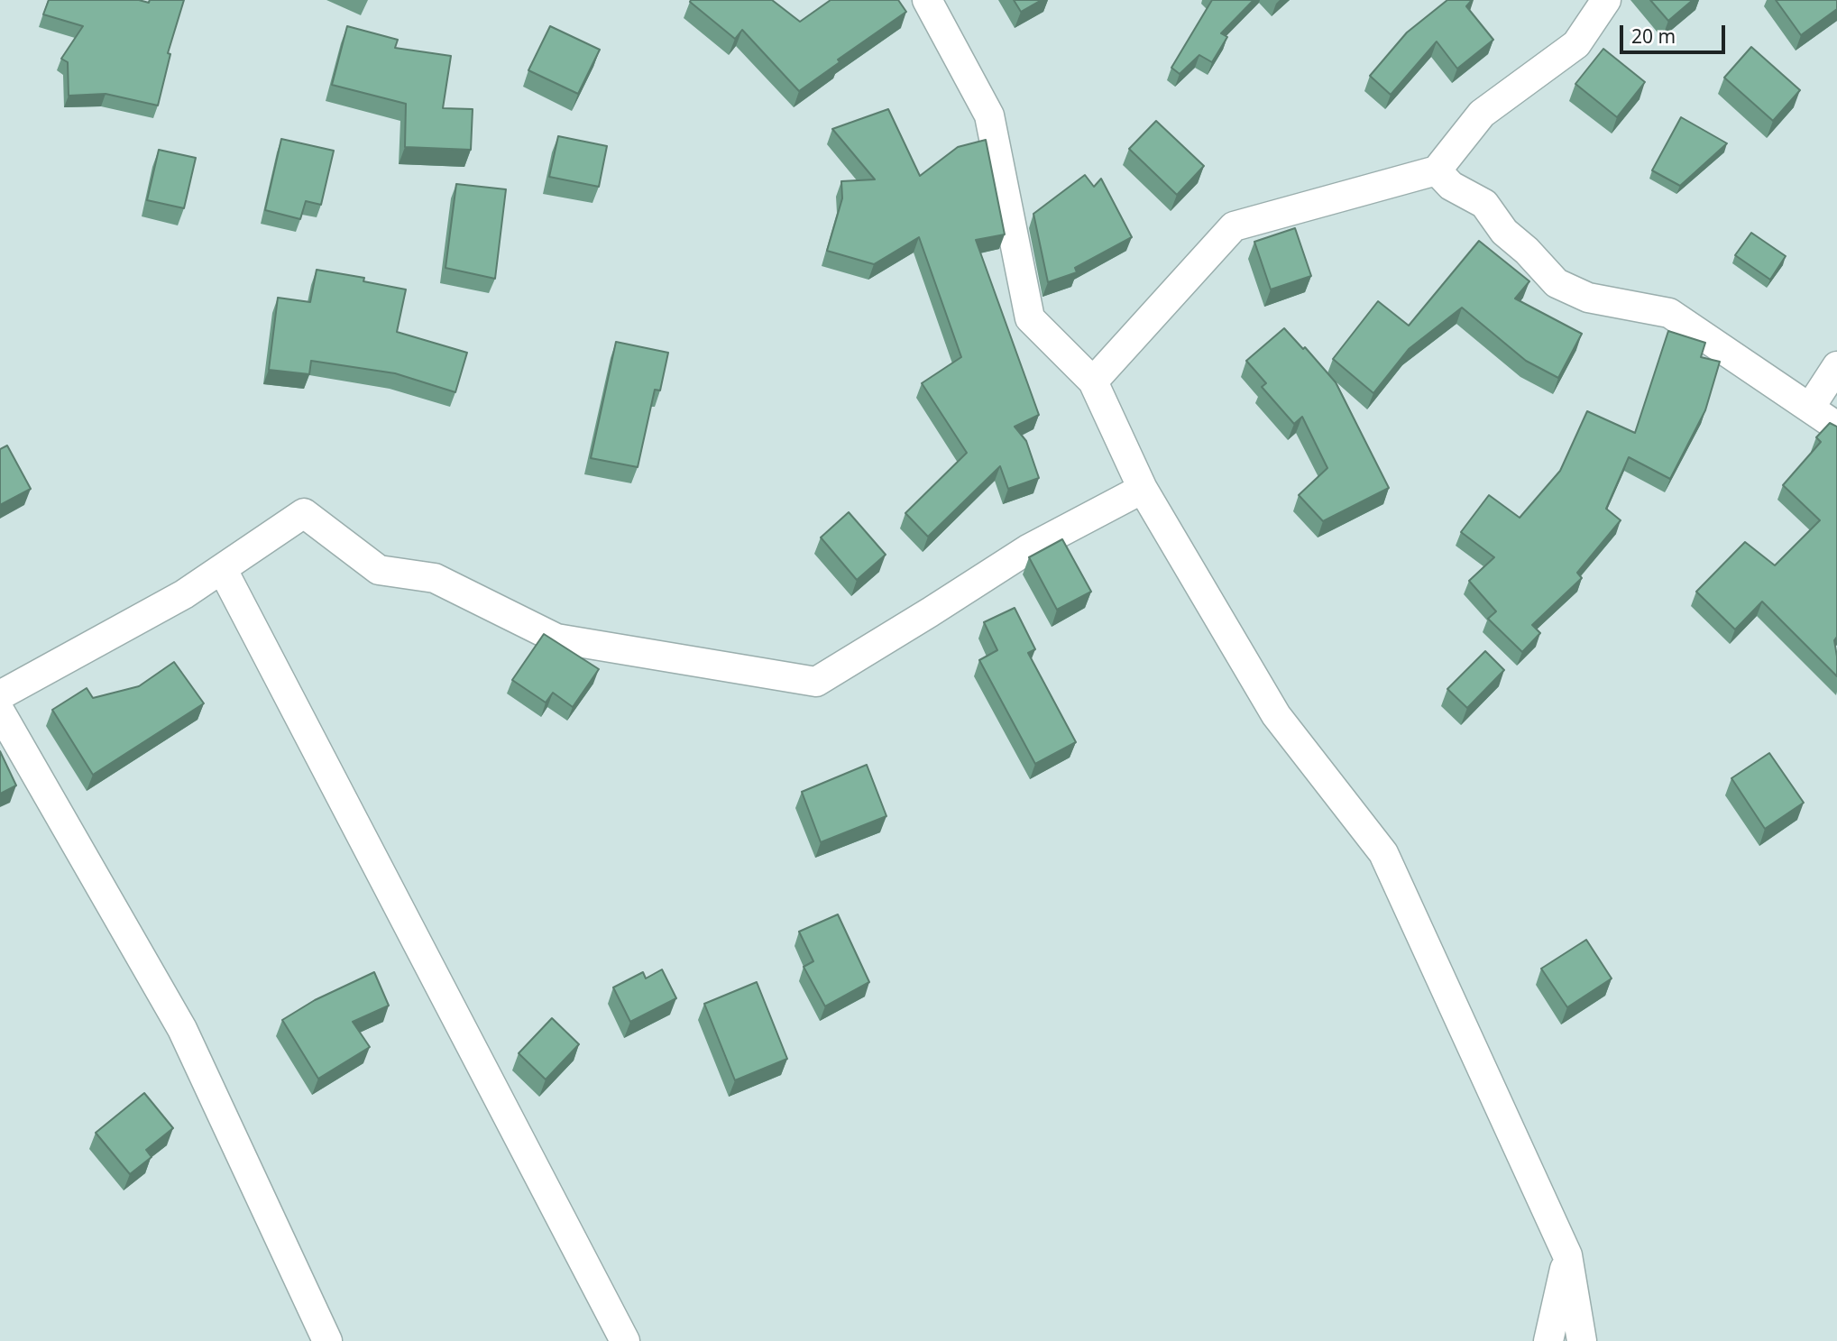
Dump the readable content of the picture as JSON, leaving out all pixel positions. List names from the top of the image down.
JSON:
{
  "scale_bar": "20 m"
}
